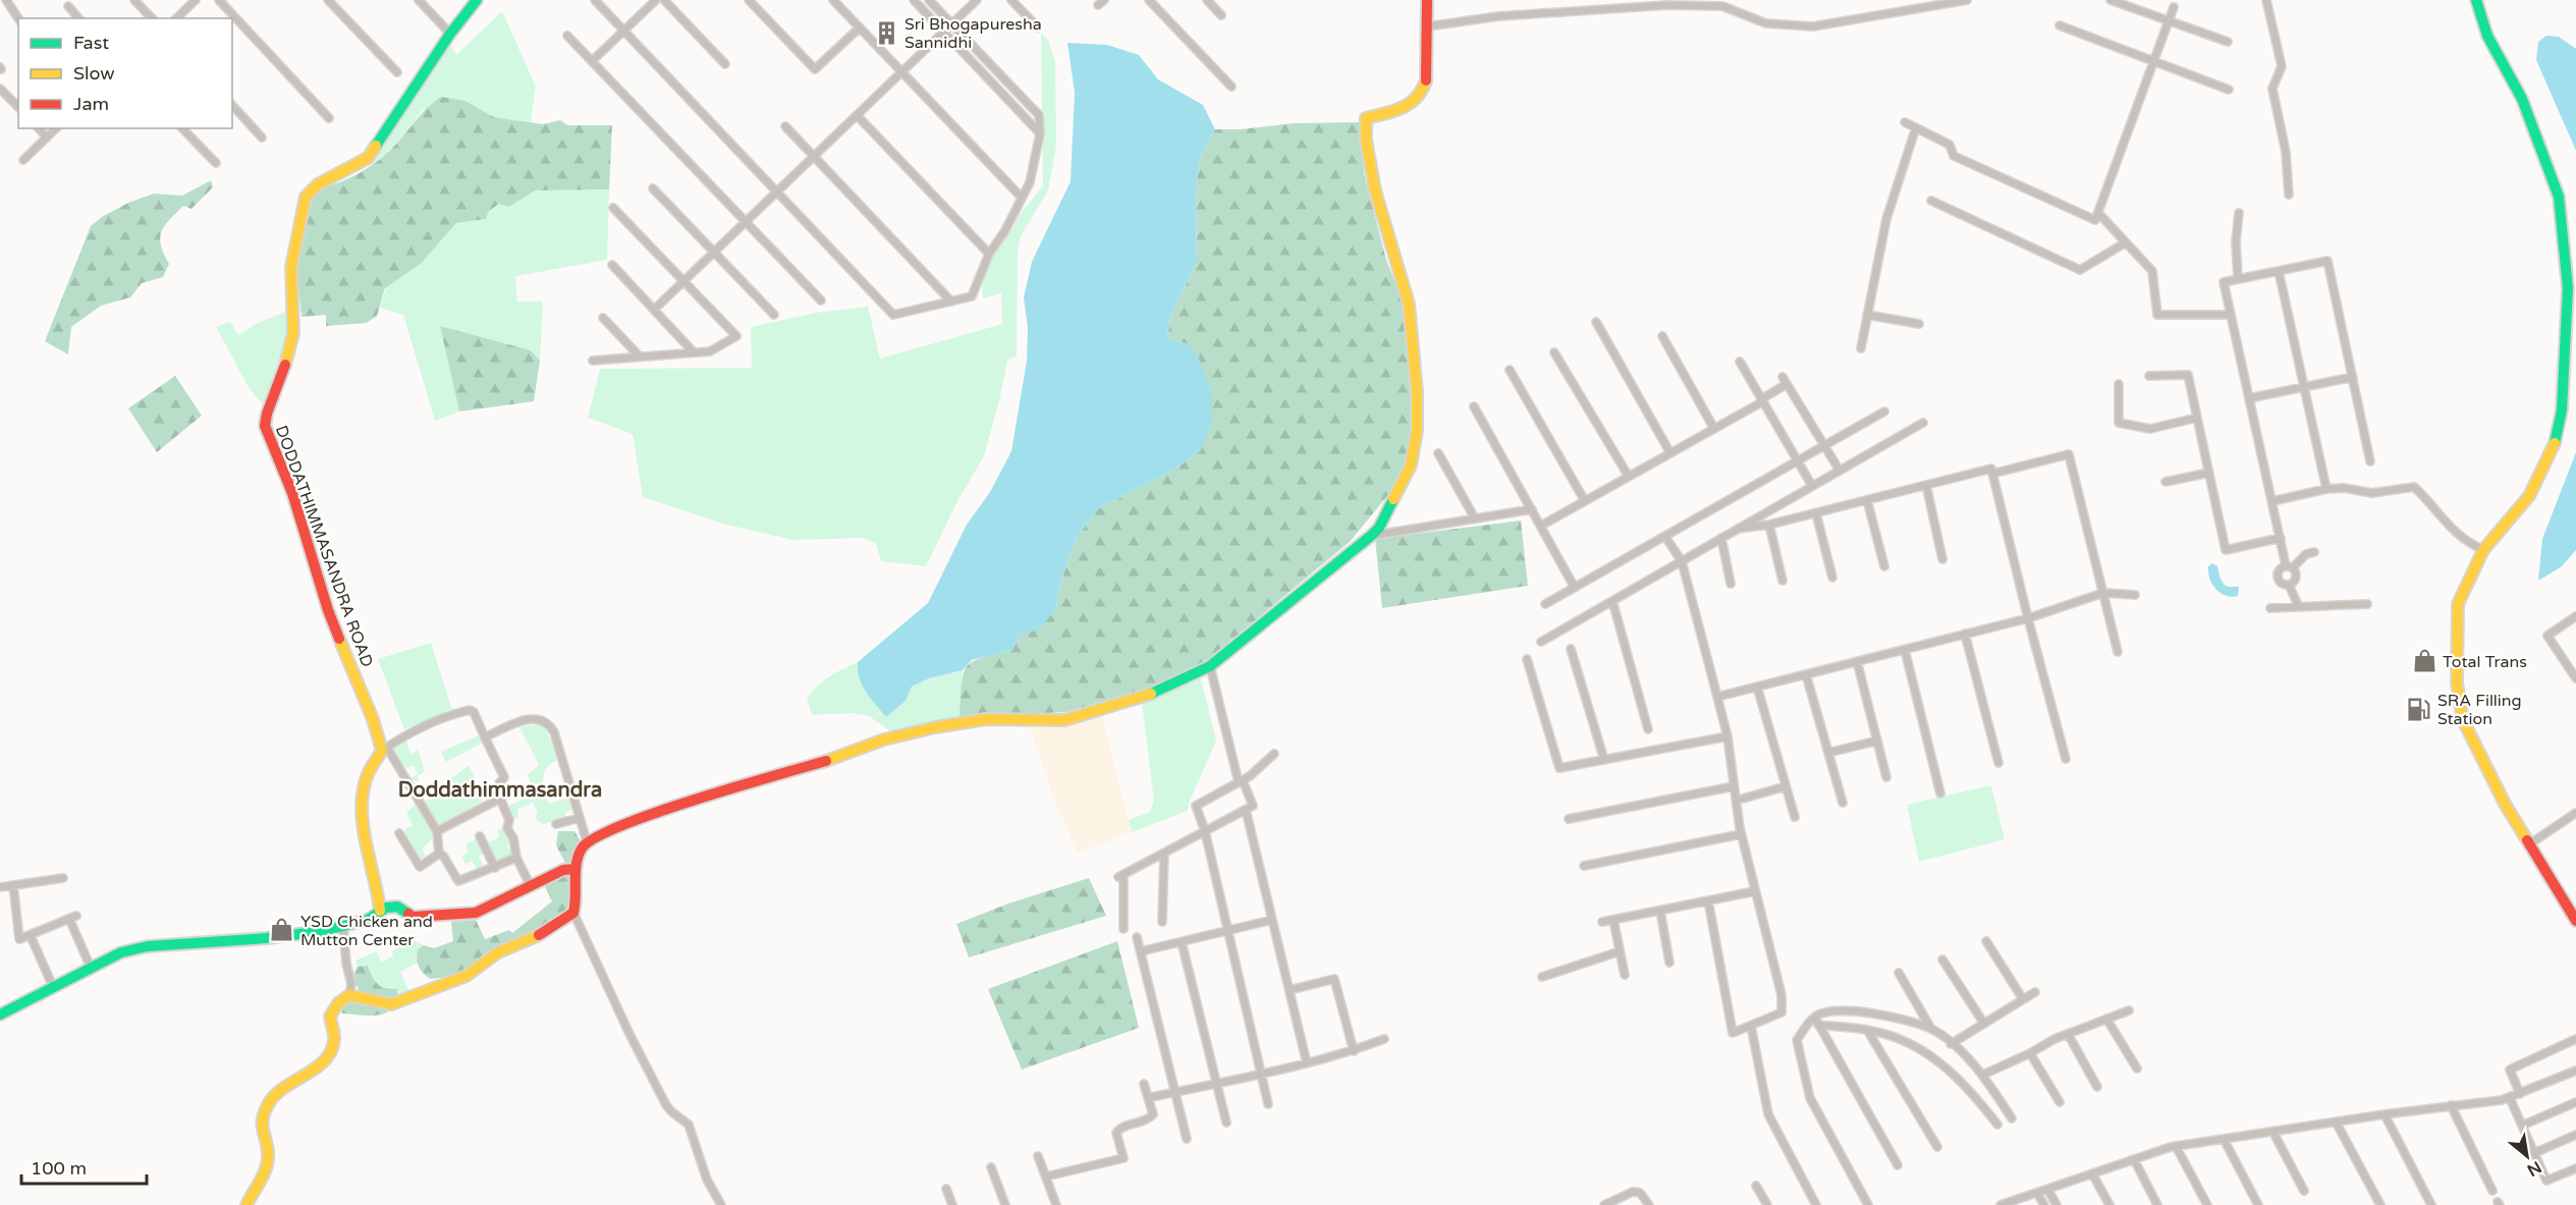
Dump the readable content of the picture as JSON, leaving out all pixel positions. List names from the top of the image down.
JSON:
{
  "streets": {
    "street": ["DODDATHIMMASANDRA ROAD"]
  },
  "districts": ["Doddathimmasandra"],
  "places": {
    "building": ["Sri Bhogapuresha Sannidhi"],
    "shop": ["Total Trans", "YSD Chicken and Mutton Center"],
    "fuel station": ["SRA Filling Station"]
  },
  "legend": ["Fast", "Slow", "Jam"],
  "scale_bar": "100 m",
  "north": "bottom right"
}
